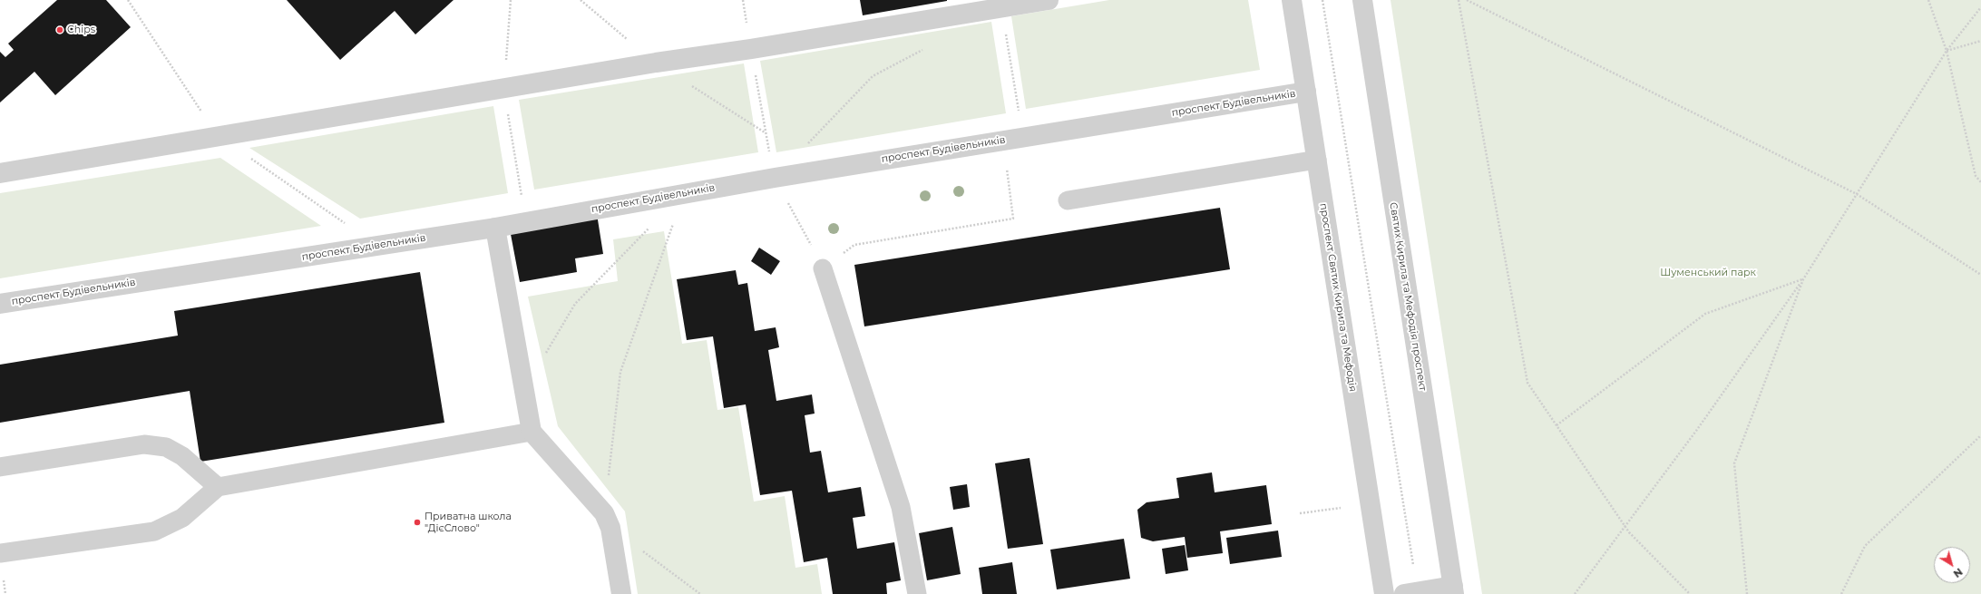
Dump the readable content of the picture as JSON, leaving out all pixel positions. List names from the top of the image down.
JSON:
{
  "streets": {
    "street": ["проспект Будівельників", "Святих Кирила та Мефодія проспект", "проспект Святих Кирила та Мефодія"]
  },
  "crossings": [
    ["проспект Будівельників", "проспект Святих Кирила та Мефодія"]
  ],
  "parks": ["Шуменський парк"],
  "places": ["Chips", "Приватна школа \"ДієСлово\""],
  "north": "bottom right"
}
